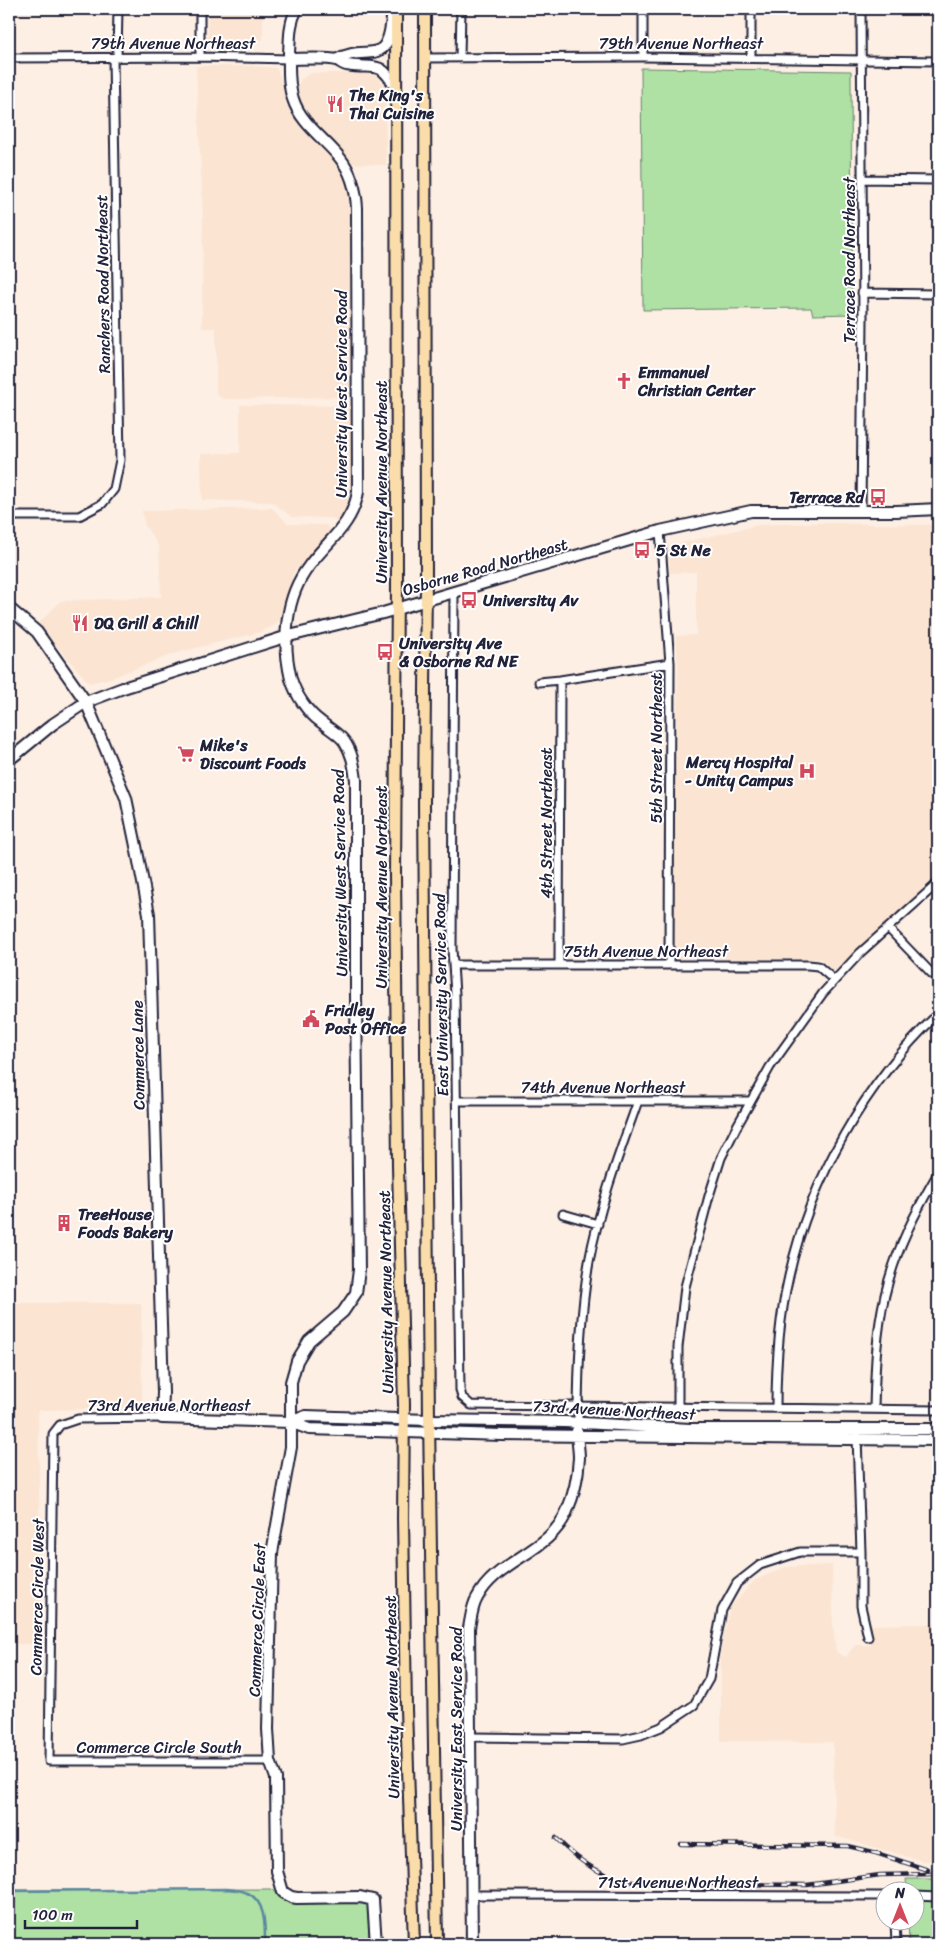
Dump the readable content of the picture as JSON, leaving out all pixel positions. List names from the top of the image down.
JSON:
{
  "streets": {
    "main road": ["University Avenue Northeast"],
    "street": [
      "79th Avenue Northeast",
      "Terrace Road Northeast",
      "Ranchers Road Northeast",
      "University West Service Road",
      "Osborne Road Northeast",
      "5th Street Northeast",
      "4th Street Northeast",
      "75th Avenue Northeast",
      "East University Service Road",
      "Commerce Lane",
      "74th Avenue Northeast",
      "73rd Avenue Northeast",
      "Commerce Circle West",
      "Commerce Circle East",
      "University East Service Road",
      "Commerce Circle South",
      "71st Avenue Northeast"
    ]
  },
  "crossings": [
    ["79th Avenue Northeast", "Terrace Road Northeast"],
    ["79th Avenue Northeast", "Ranchers Road Northeast"],
    ["79th Avenue Northeast", "University West Service Road"],
    ["79th Avenue Northeast", "University Avenue Northeast"],
    ["Terrace Road Northeast", "Osborne Road Northeast"],
    ["University West Service Road", "Osborne Road Northeast"],
    ["University West Service Road", "73rd Avenue Northeast"],
    ["University West Service Road", "Commerce Circle East"],
    ["University Avenue Northeast", "Osborne Road Northeast"],
    ["University Avenue Northeast", "73rd Avenue Northeast"],
    ["Osborne Road Northeast", "5th Street Northeast"],
    ["Osborne Road Northeast", "East University Service Road"],
    ["Osborne Road Northeast", "Commerce Lane"],
    ["5th Street Northeast", "75th Avenue Northeast"],
    ["4th Street Northeast", "75th Avenue Northeast"],
    ["75th Avenue Northeast", "East University Service Road"],
    ["East University Service Road", "74th Avenue Northeast"],
    ["East University Service Road", "73rd Avenue Northeast"],
    ["Commerce Lane", "73rd Avenue Northeast"],
    ["73rd Avenue Northeast", "Commerce Circle West"],
    ["73rd Avenue Northeast", "Commerce Circle East"],
    ["73rd Avenue Northeast", "University East Service Road"],
    ["Commerce Circle West", "Commerce Circle South"],
    ["Commerce Circle East", "Commerce Circle South"],
    ["University East Service Road", "71st Avenue Northeast"]
  ],
  "places": {
    "restaurant": ["The King's Thai Cuisine", "DQ Grill & Chill"],
    "church": ["Emmanuel Christian Center"],
    "bus stop": [
      "Terrace Rd",
      "5 St Ne",
      "University Av",
      "University Ave & Osborne Rd NE"
    ],
    "supermarket": ["Mike's Discount Foods"],
    "hospital": ["Mercy Hospital - Unity Campus"],
    "public building": ["Fridley Post Office"],
    "building": ["TreeHouse Foods Bakery"]
  },
  "scale_bar": "100 m",
  "north": "top"
}
